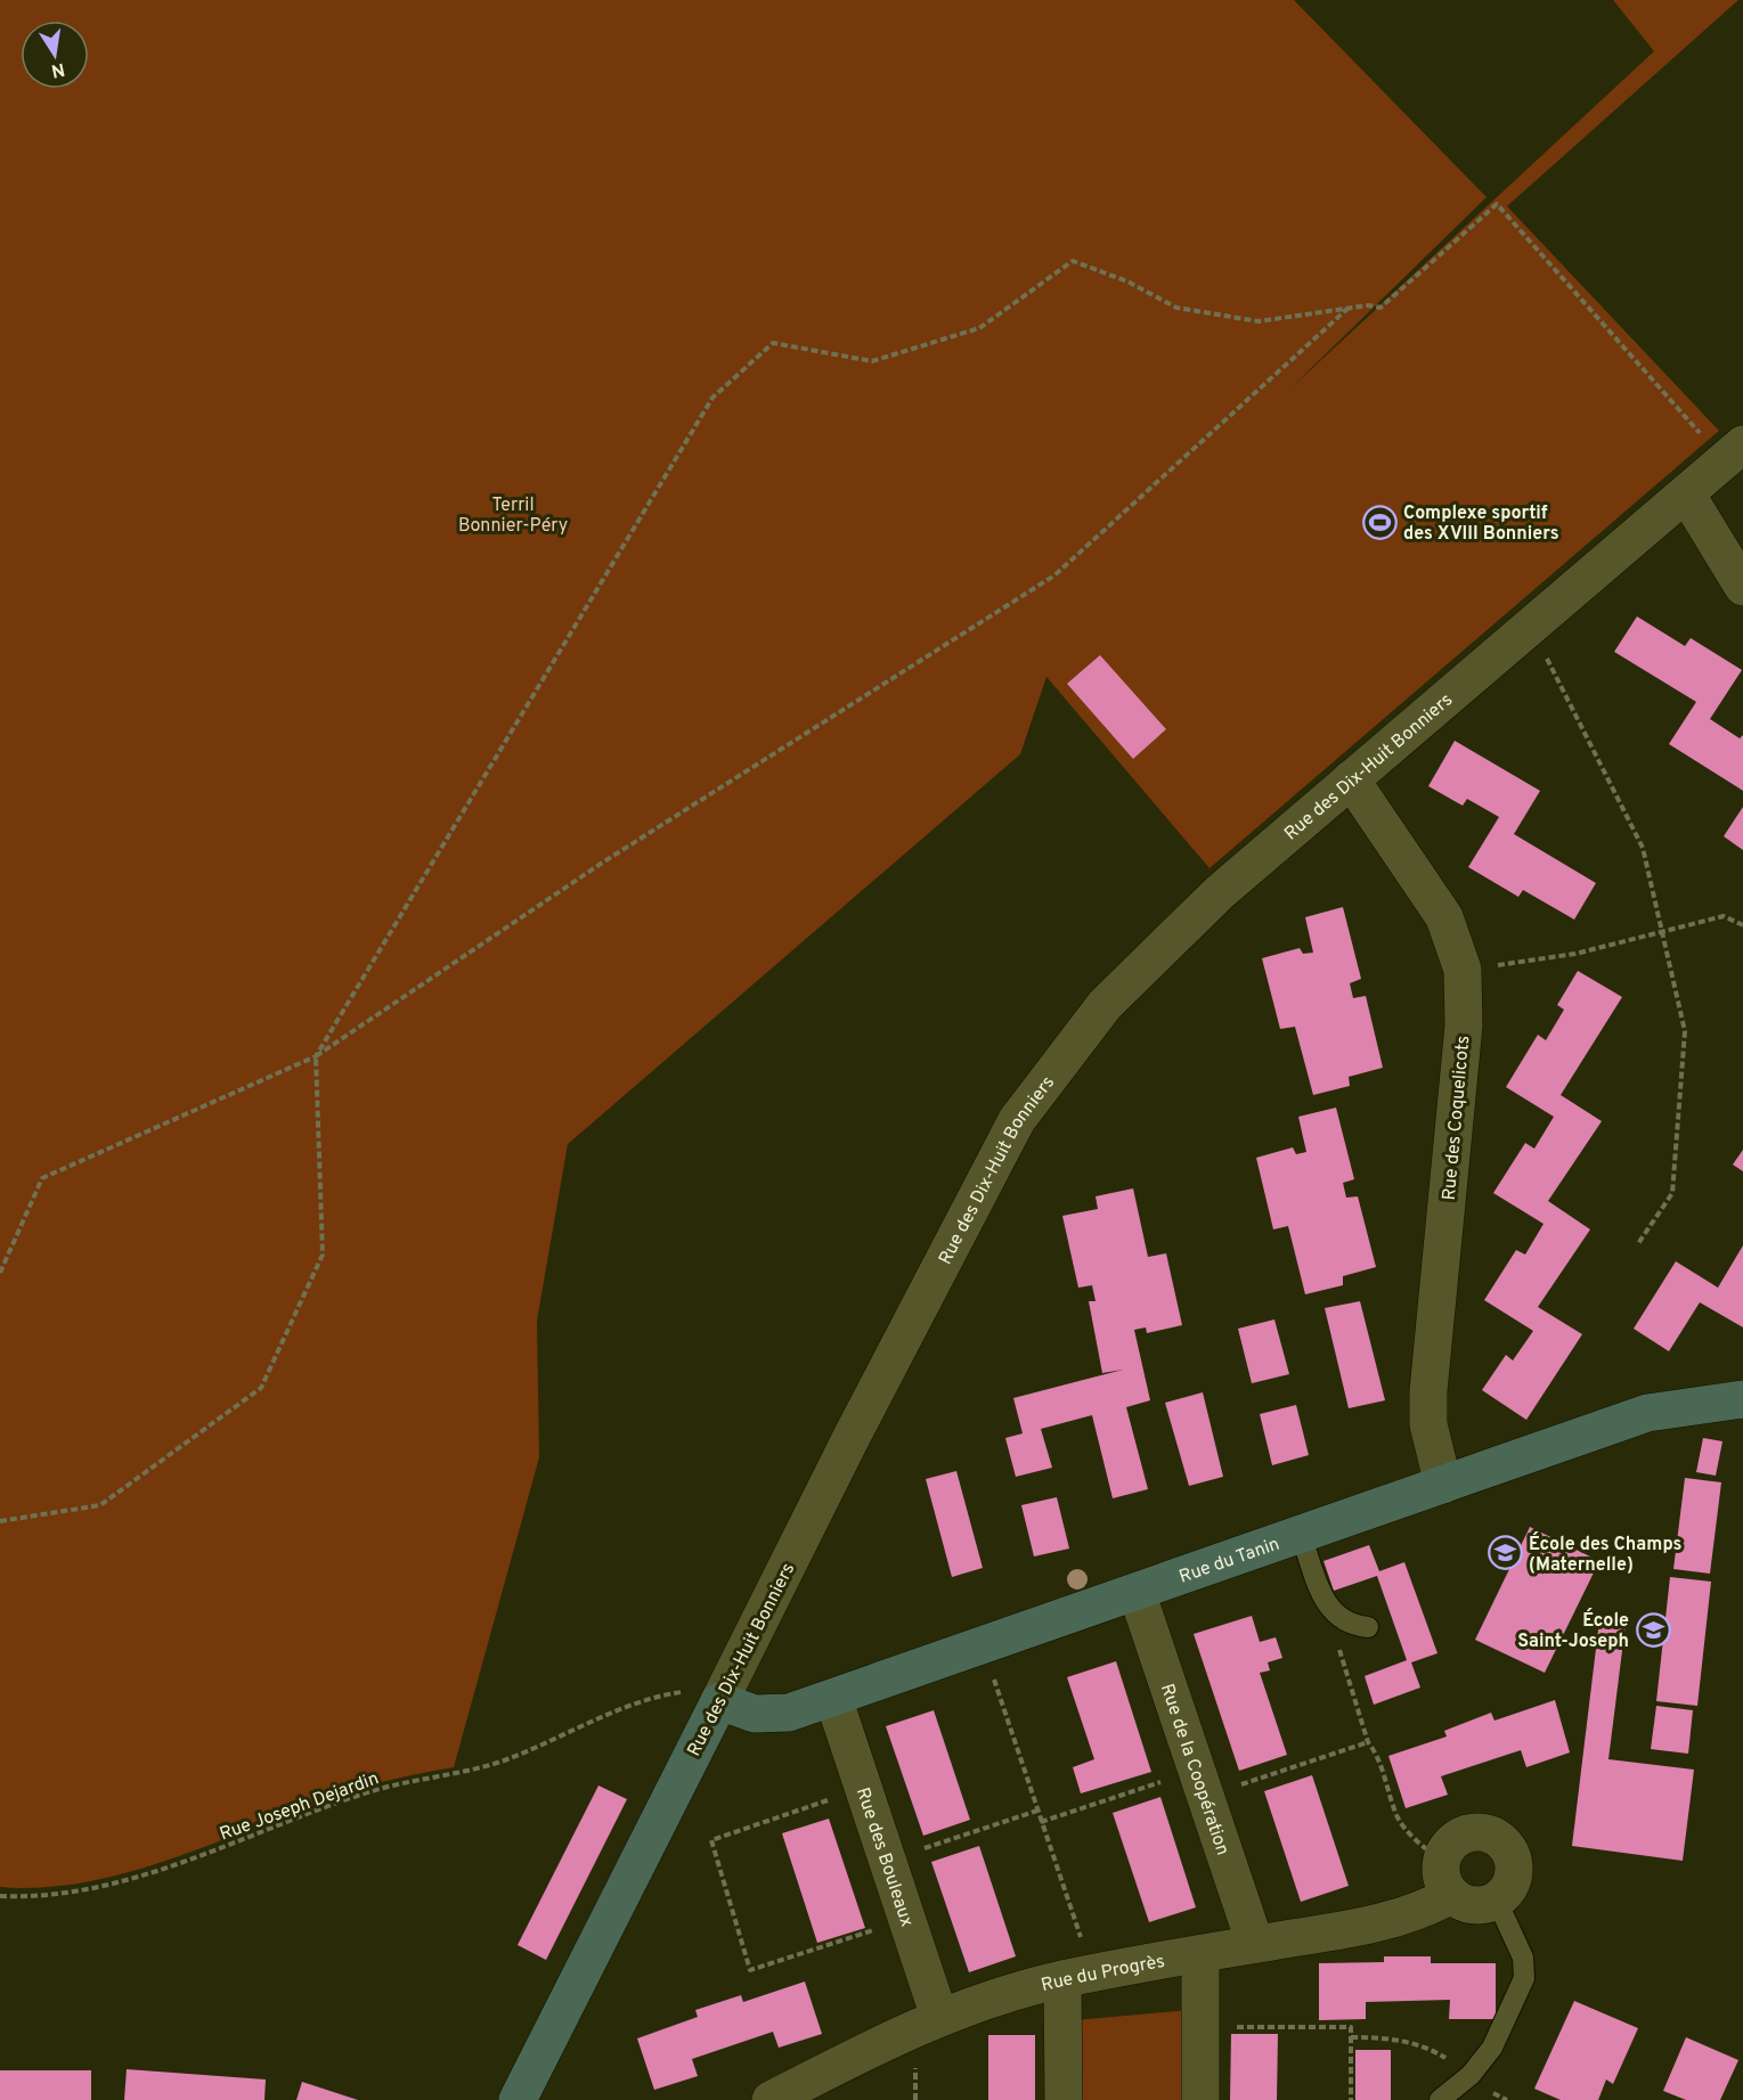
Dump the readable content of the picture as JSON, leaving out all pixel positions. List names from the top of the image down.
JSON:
{
  "streets": {
    "street": [
      "Rue des Dix-Huit Bonniers",
      "Rue des Coquelicots",
      "Rue du Tanin",
      "Rue de la Coopération",
      "Rue des Bouleaux",
      "Rue du Progrès"
    ],
    "path": ["Rue Joseph Dejardin"]
  },
  "crossings": [
    ["Rue des Dix-Huit Bonniers", "Rue des Coquelicots"],
    ["Rue des Dix-Huit Bonniers", "Rue du Tanin"],
    ["Rue des Dix-Huit Bonniers", "Rue Joseph Dejardin"],
    ["Rue des Coquelicots", "Rue du Tanin"],
    ["Rue du Tanin", "Rue de la Coopération"],
    ["Rue du Tanin", "Rue Joseph Dejardin"],
    ["Rue du Tanin", "Rue des Bouleaux"],
    ["Rue de la Coopération", "Rue du Progrès"],
    ["Rue des Bouleaux", "Rue du Progrès"]
  ],
  "parks": ["Terril Bonnier-Péry"],
  "places": {
    "sports": ["Complexe sportif des XVIII Bonniers"],
    "school or university": ["École des Champs (Maternelle)", "École Saint-Joseph"]
  },
  "north": "bottom"
}
